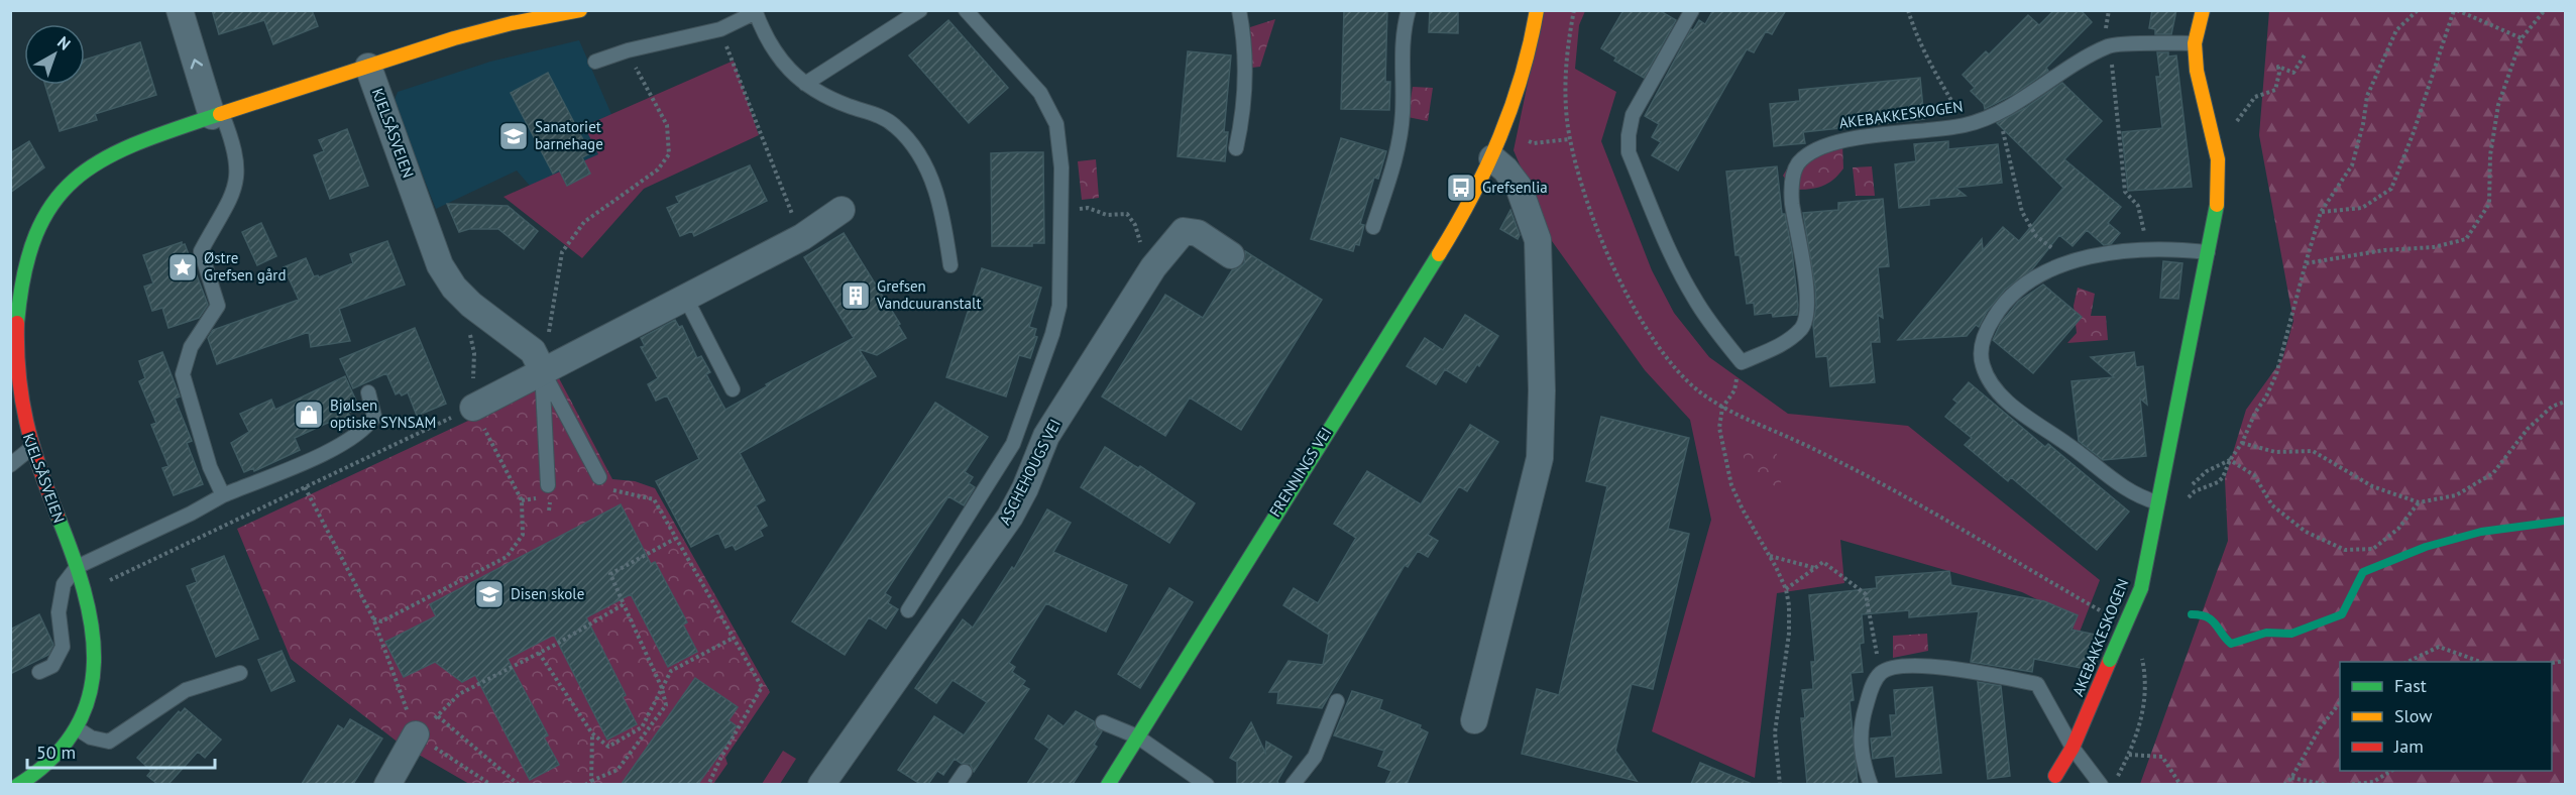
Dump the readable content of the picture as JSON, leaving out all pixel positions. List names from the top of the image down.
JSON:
{
  "streets": {
    "street": [
      "AKEBAKKESKOGEN",
      "KJELSÅSVEIEN",
      "ASCHEHOUGS VEI",
      "FRENNINGS VEI"
    ]
  },
  "places": {
    "school or university": ["Sanatoriet barnehage", "Disen skole"],
    "bus stop": ["Grefsenlia"],
    "place": ["Østre Grefsen gård"],
    "building": ["Grefsen Vandcuuranstalt"],
    "shop": ["Bjølsen optiske SYNSAM"]
  },
  "legend": ["Fast", "Slow", "Jam"],
  "scale_bar": "50 m",
  "north": "top right"
}
